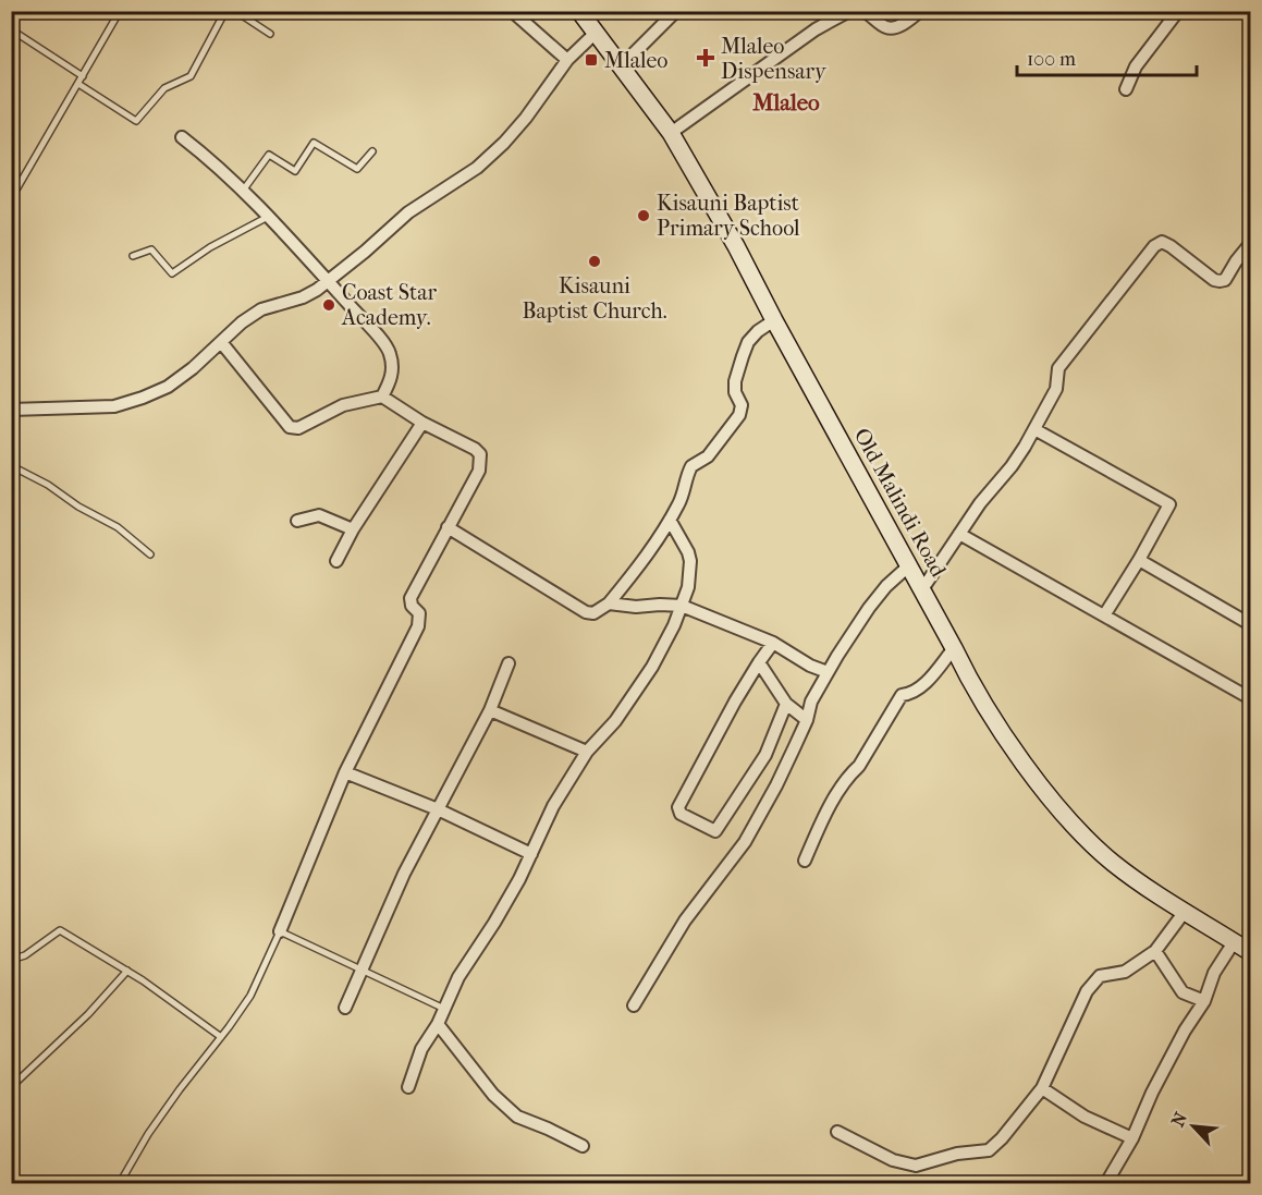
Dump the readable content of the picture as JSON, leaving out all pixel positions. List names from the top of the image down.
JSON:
{
  "streets": {
    "main road": ["Old Malindi Road"]
  },
  "districts": ["Mlaleo"],
  "places": {
    "health": ["Mlaleo Dispensary"],
    "transit": ["Mlaleo"],
    "other": ["Kisauni Baptist Primary School", "Kisauni Baptist Church.", "Coast Star Academy."]
  },
  "scale_bar": "100 m",
  "north": "top left"
}
